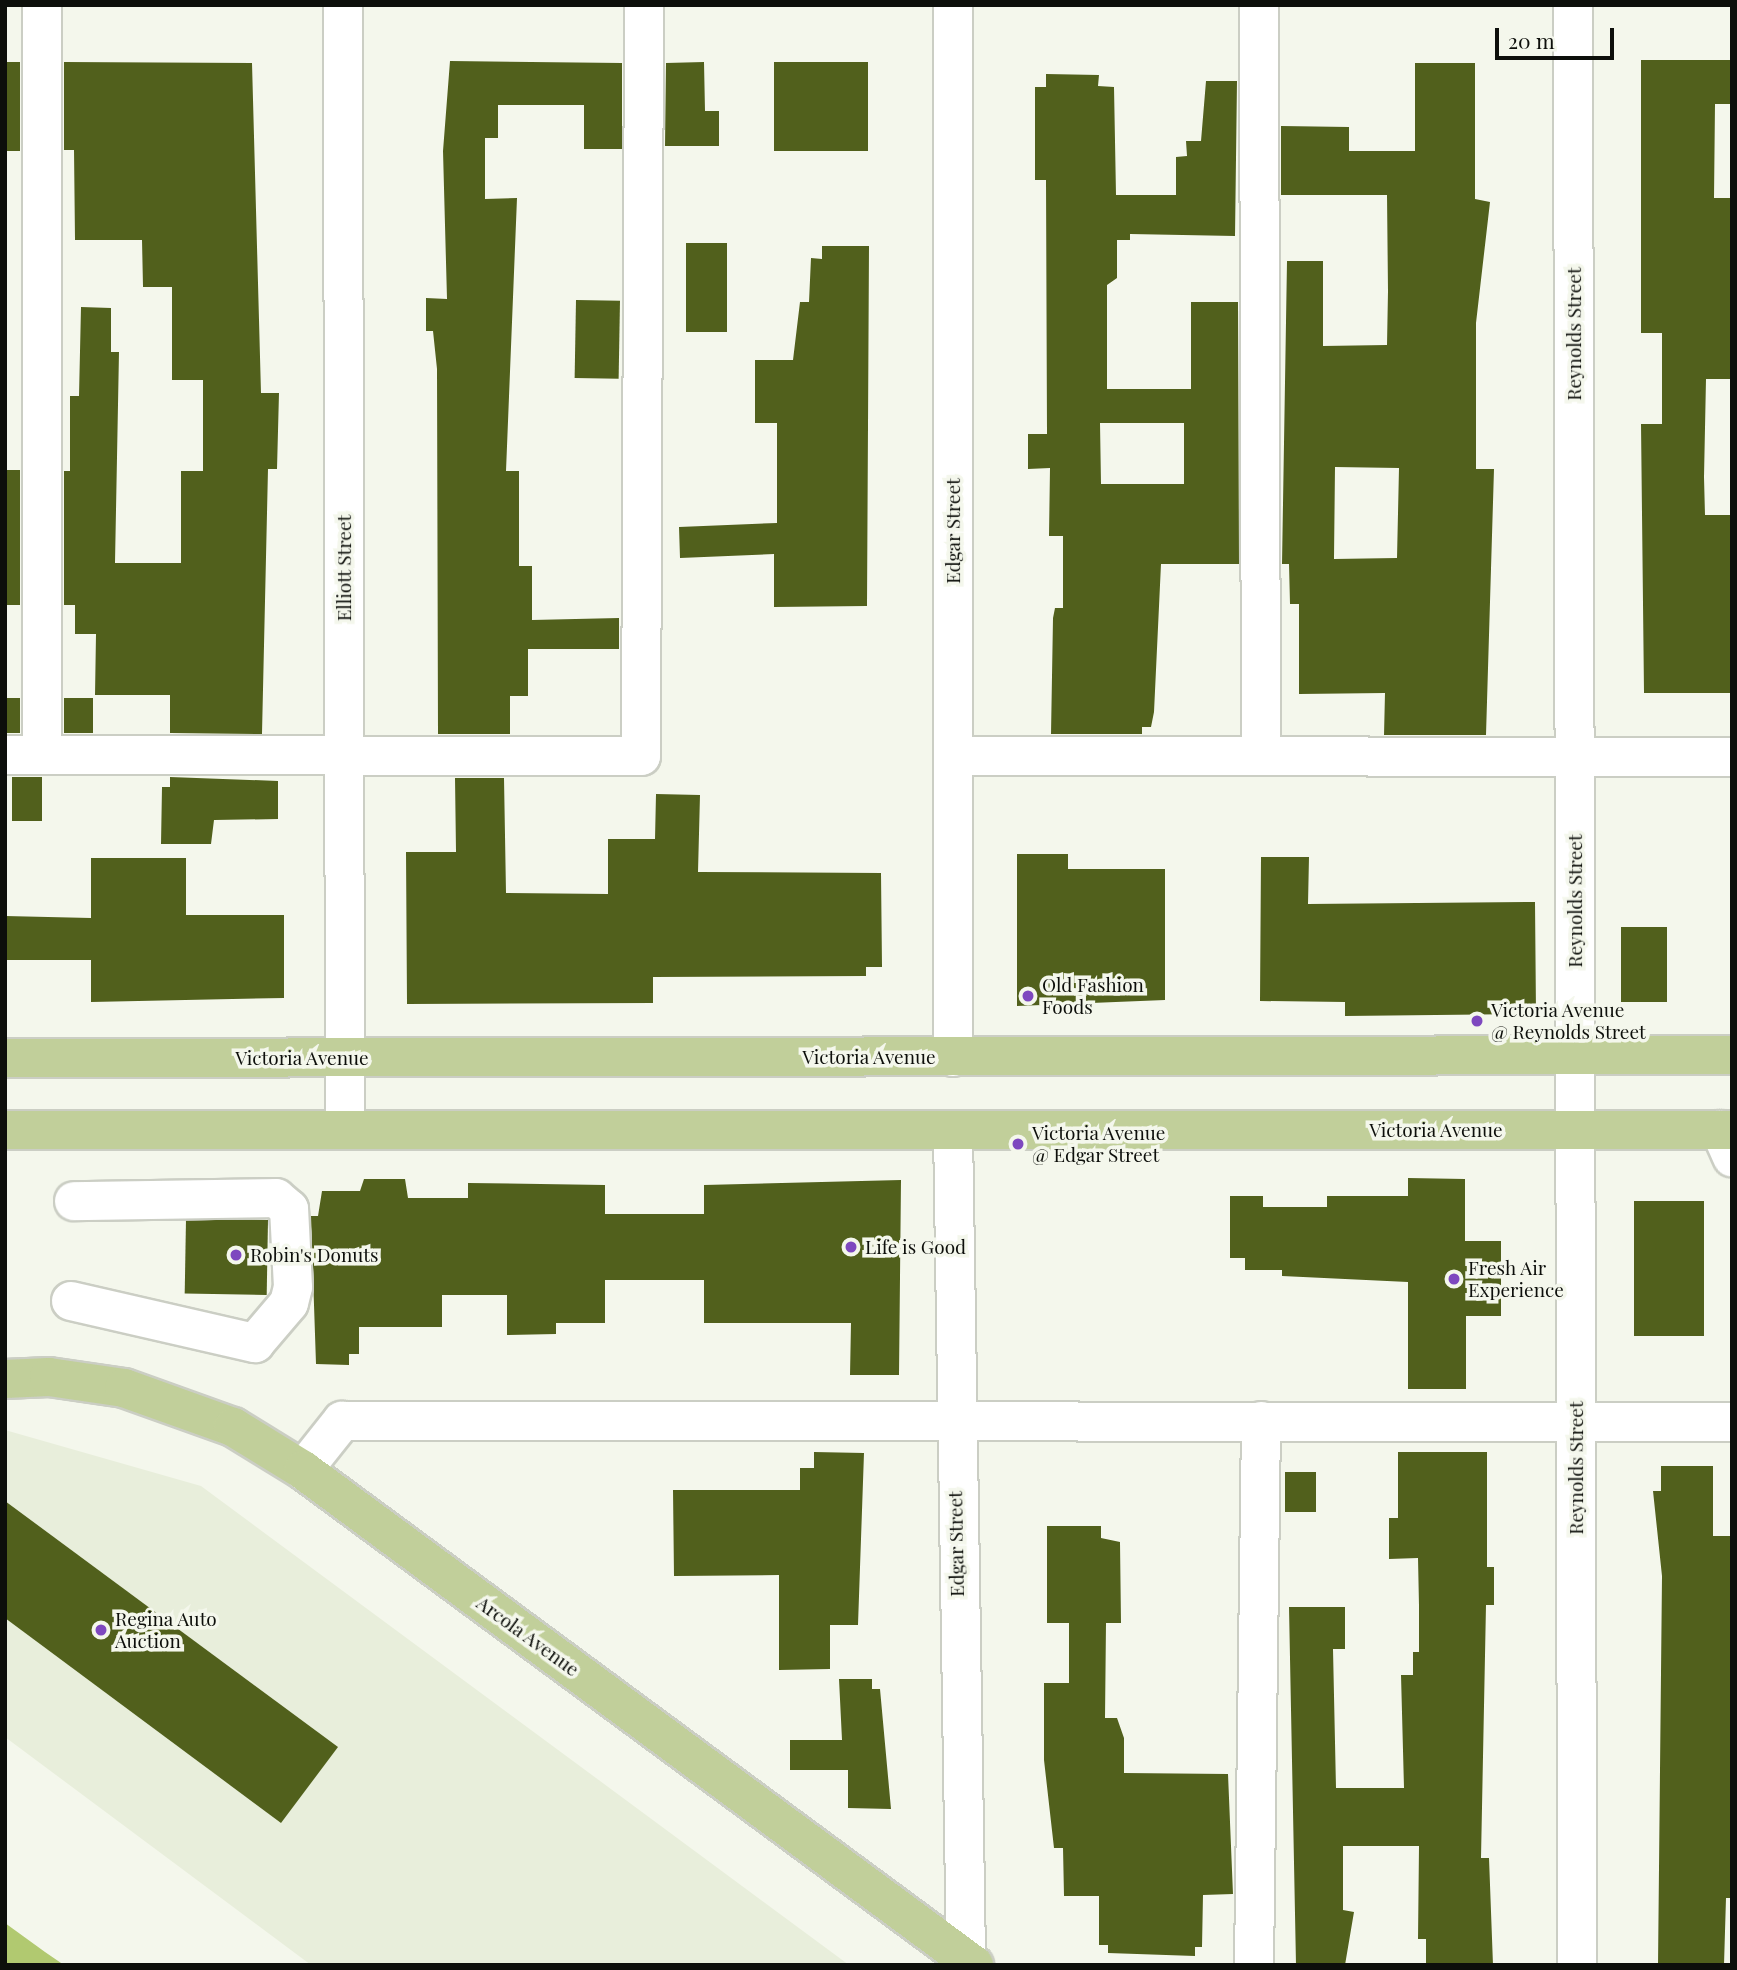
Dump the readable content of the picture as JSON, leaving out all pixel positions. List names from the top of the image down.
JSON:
{
  "streets": {
    "main road": ["Victoria Avenue", "Arcola Avenue"],
    "street": ["Reynolds Street", "Edgar Street", "Elliott Street"]
  },
  "crossings": [
    ["Reynolds Street", "Victoria Avenue"],
    ["Edgar Street", "Victoria Avenue"],
    ["Edgar Street", "Arcola Avenue"],
    ["Elliott Street", "Victoria Avenue"]
  ],
  "places": [
    "Old Fashion Foods",
    "Victoria Avenue @ Reynolds Street",
    "Victoria Avenue @ Edgar Street",
    "Life is Good",
    "Robin's Donuts",
    "Fresh Air Experience",
    "Regina Auto Auction"
  ],
  "scale_bar": "20 m"
}
